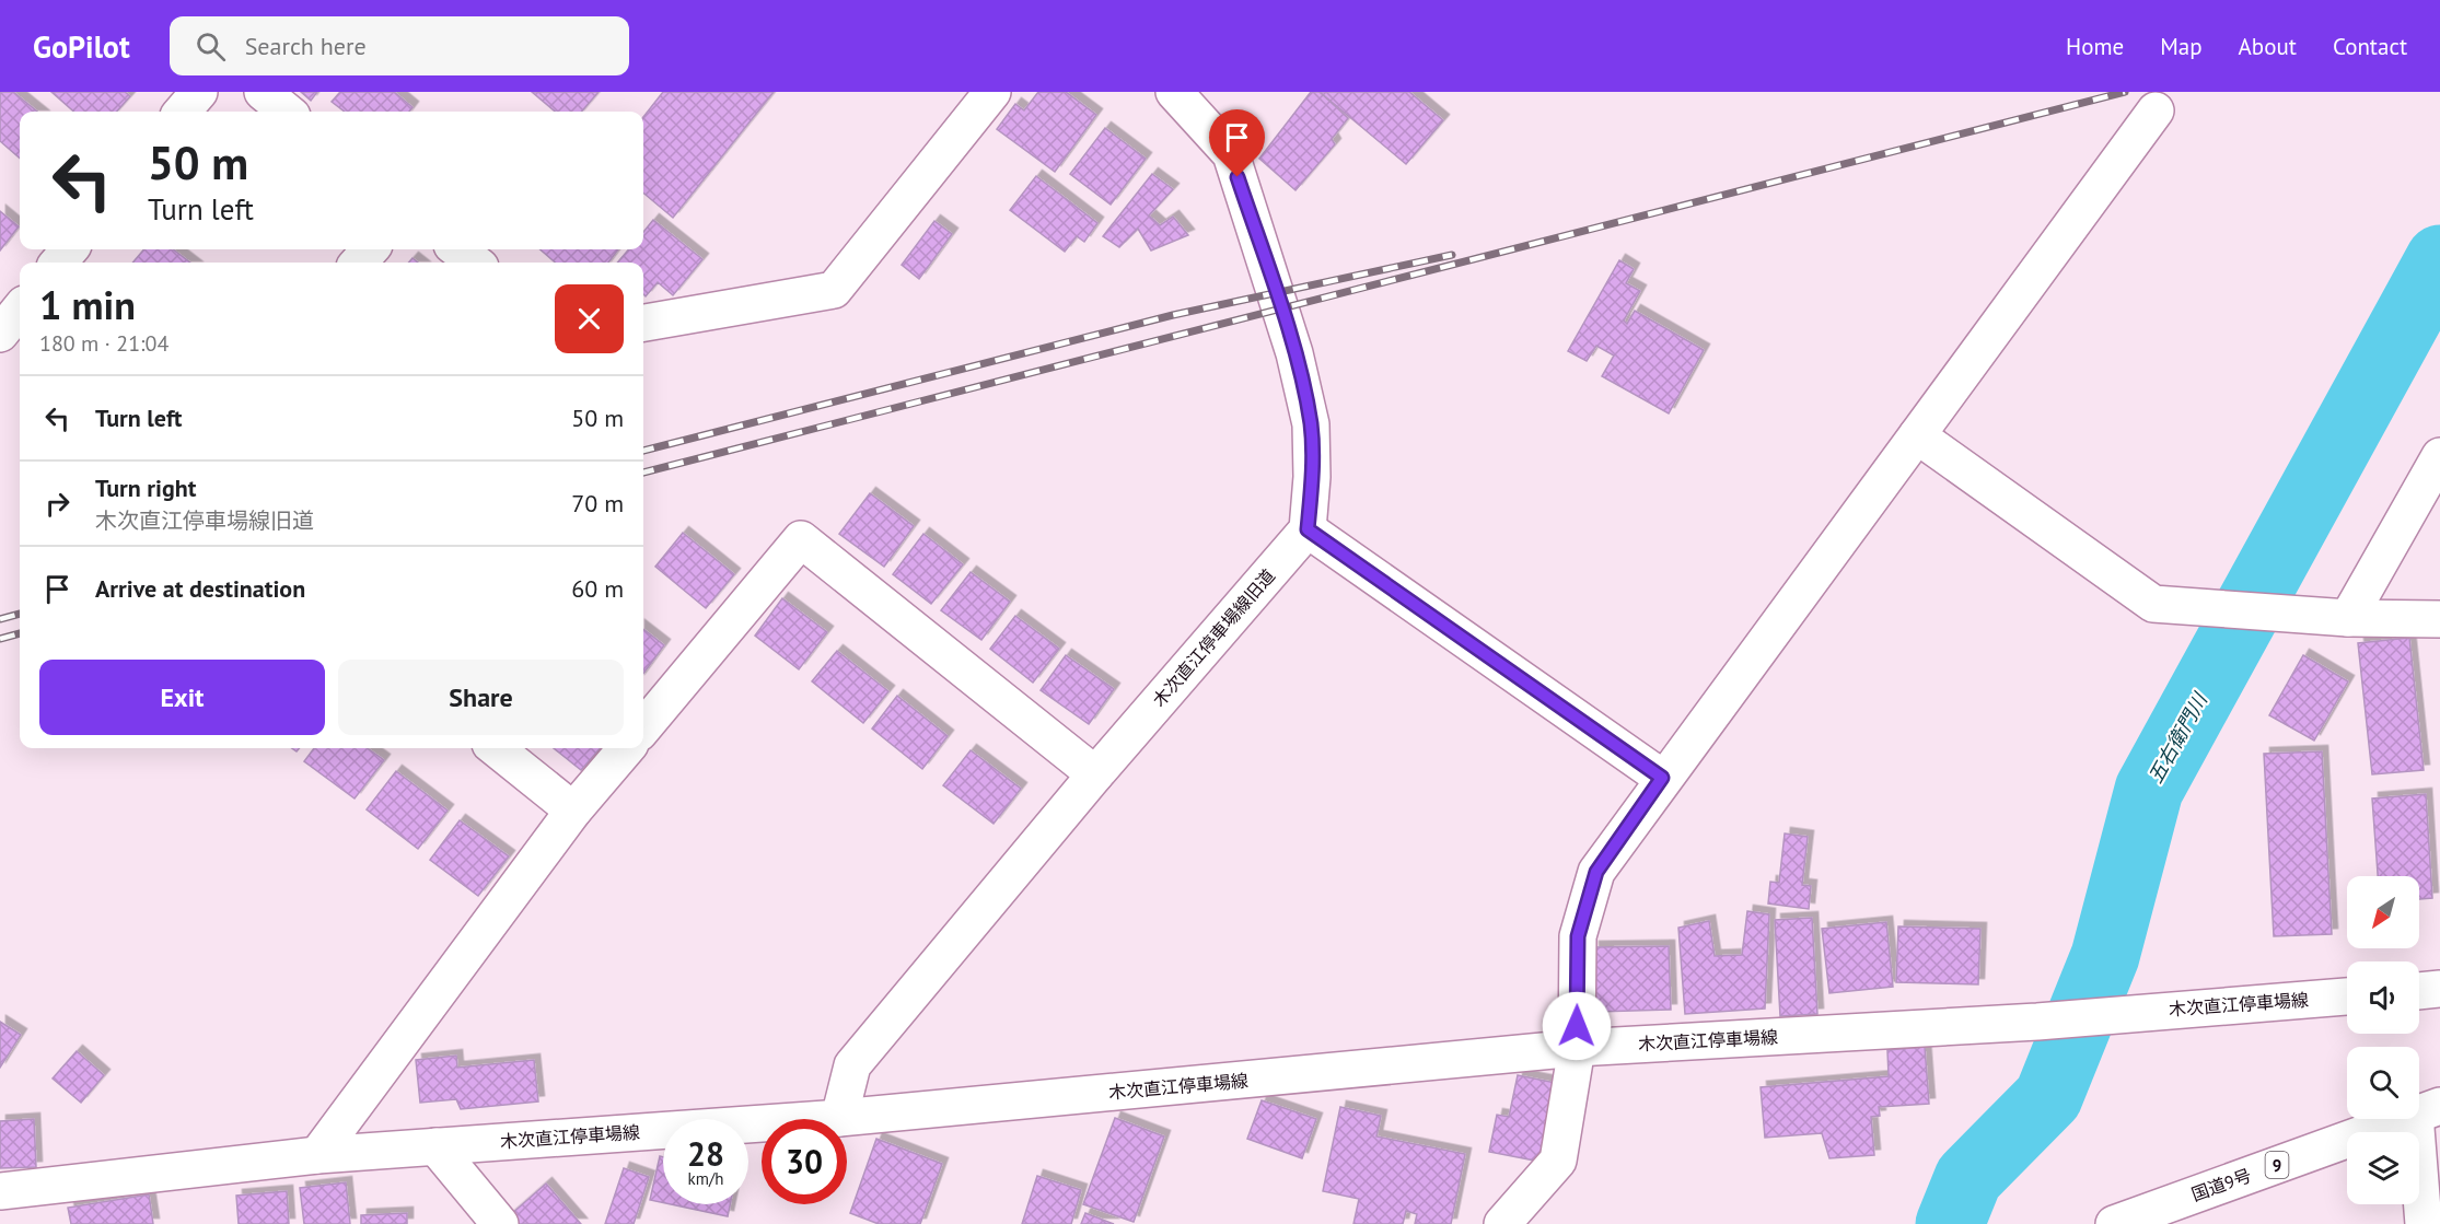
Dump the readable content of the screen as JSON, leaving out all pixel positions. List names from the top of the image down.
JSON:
{
  "streets": {
    "main road": [
      "木次直江停車場線旧道",
      "木次直江停車場線",
      "9",
      "国道9号"
    ]
  },
  "crossings": [
    ["木次直江停車場線旧道", "木次直江停車場線"]
  ],
  "water": ["五右衛門川"],
  "north": "bottom left",
  "page": {
    "header": "GoPilot",
    "search": "Search here",
    "nav": [
      "Home",
      "Map",
      "About",
      "Contact"
    ],
    "turn": ["50 m", "Turn left"],
    "heading": ["1 min", "180 m · 21:04"],
    "list": [
      {
        "name": "Turn left",
        "value": "50 m"
      },
      {
        "name": "Turn right",
        "note": "木次直江停車場線旧道",
        "value": "70 m"
      },
      {
        "name": "Arrive at destination",
        "value": "60 m"
      }
    ],
    "buttons": ["Exit", "Share"],
    "speed": "28 km/h",
    "limit": "30"
  }
}
